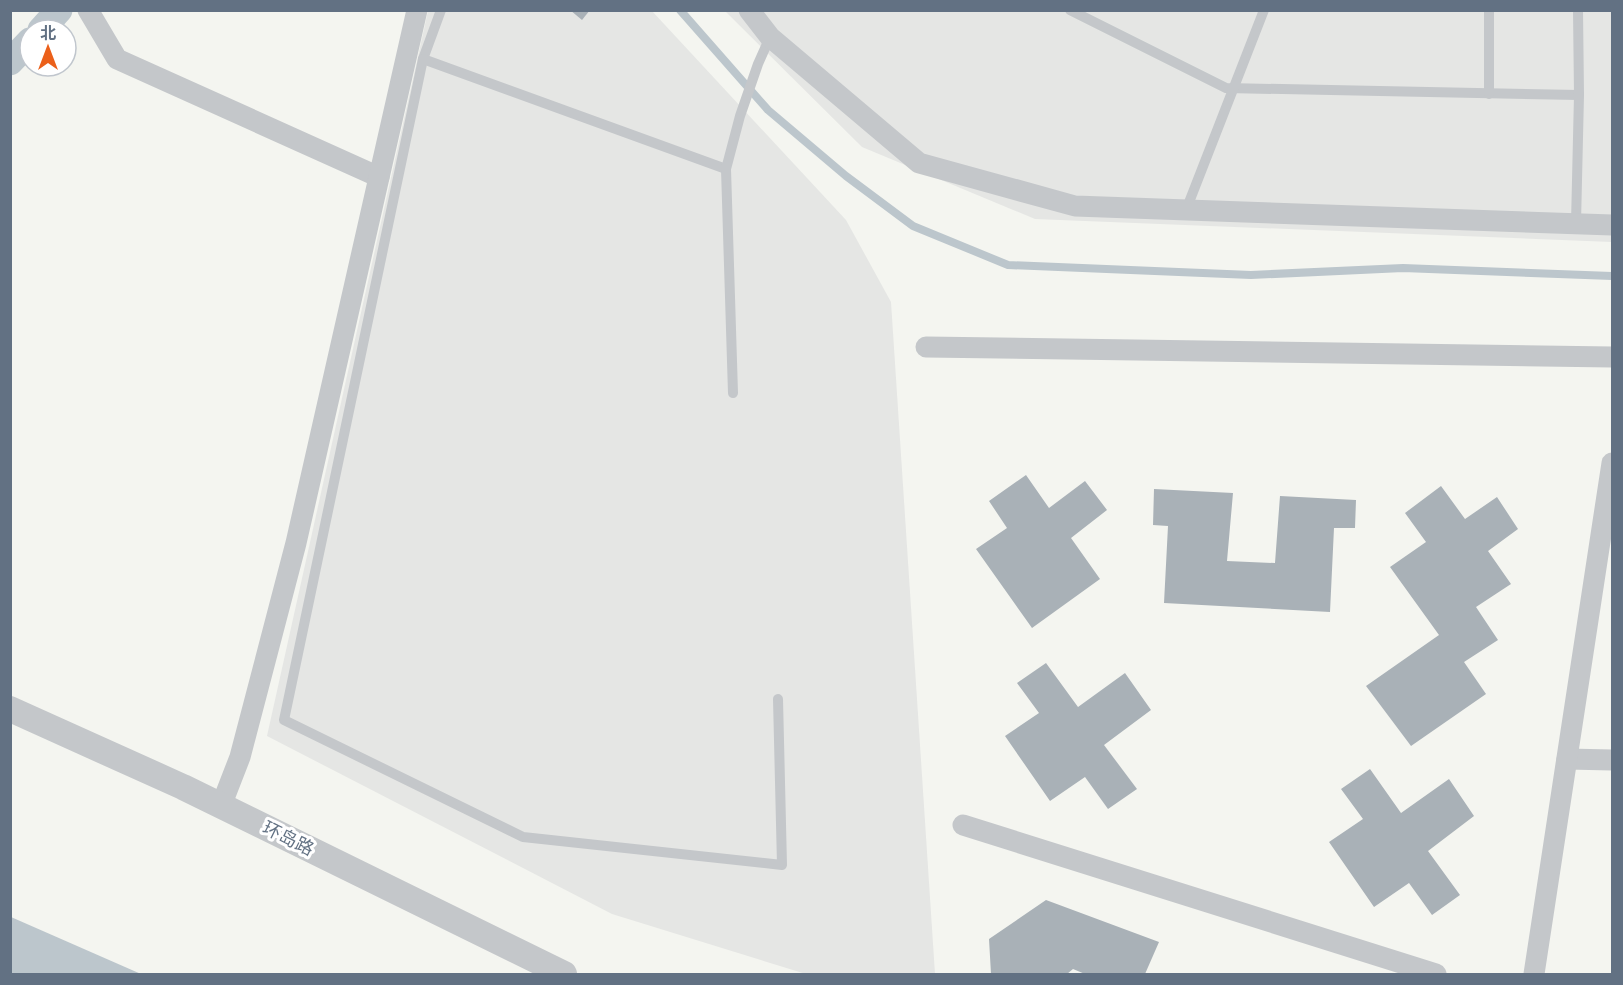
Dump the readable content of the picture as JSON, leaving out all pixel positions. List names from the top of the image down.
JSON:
{
  "streets": {
    "street": ["环岛路"]
  },
  "north": "top"
}
